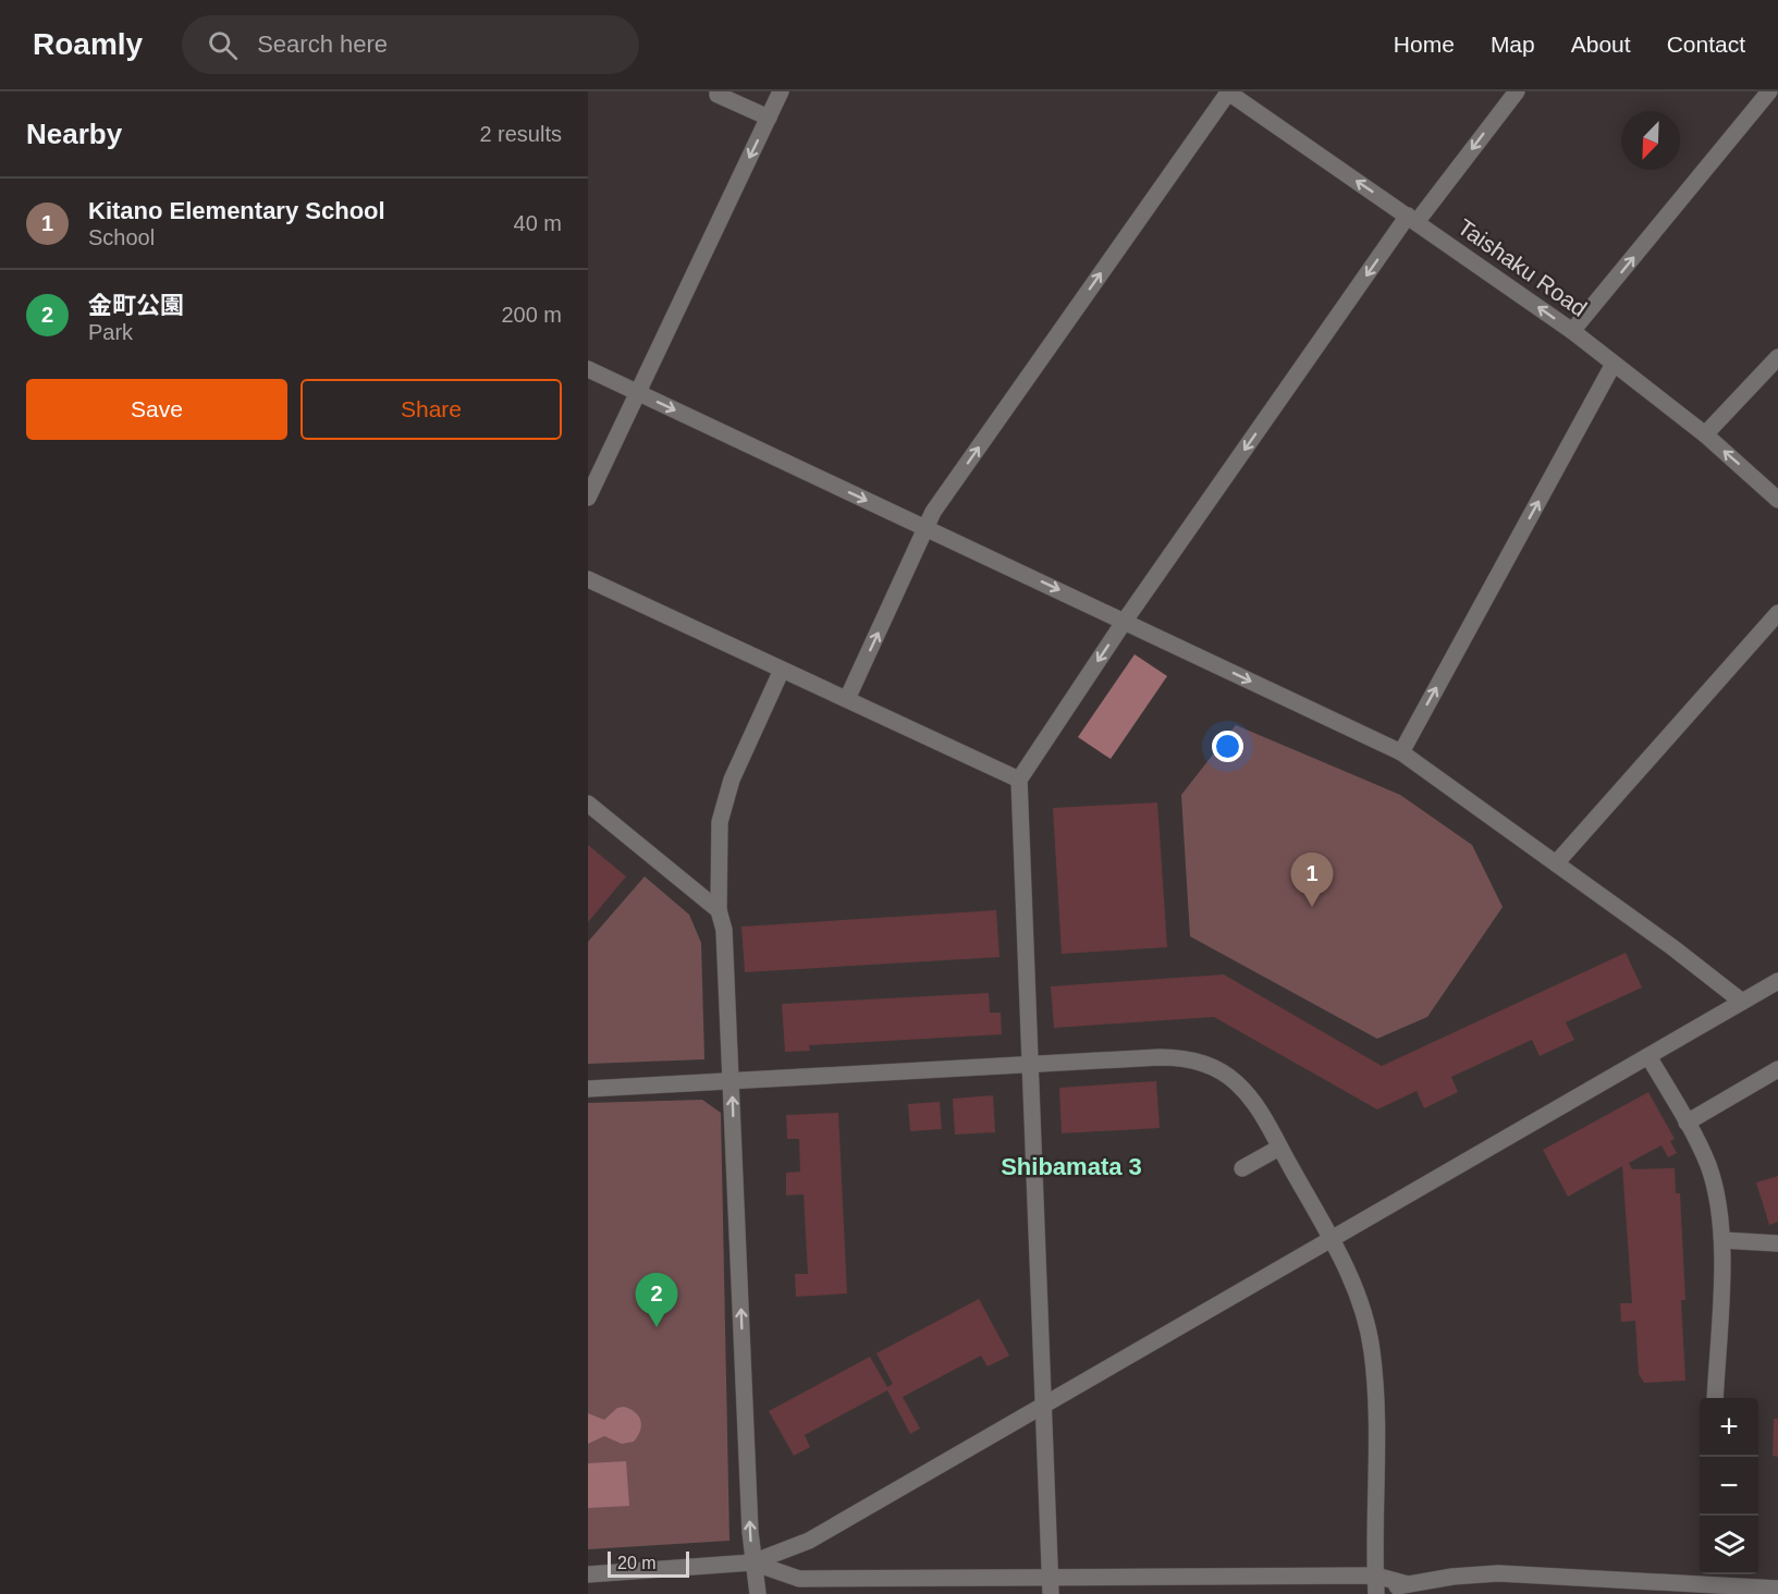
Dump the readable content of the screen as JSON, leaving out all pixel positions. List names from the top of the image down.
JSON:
{
  "streets": {
    "street": ["Taishaku Road"]
  },
  "one_way": ["Taishaku Road"],
  "districts": ["Shibamata 3"],
  "scale_bar": "20 m",
  "north": "bottom left",
  "page": {
    "header": "Roamly",
    "search": "Search here",
    "nav": [
      "Home",
      "Map",
      "About",
      "Contact"
    ],
    "heading": ["Nearby", "2 results"],
    "list": [
      {
        "mark": "1",
        "name": "Kitano Elementary School",
        "note": "School",
        "value": "40 m"
      },
      {
        "mark": "2",
        "name": "金町公園",
        "note": "Park",
        "value": "200 m"
      }
    ],
    "buttons": ["Save", "Share"],
    "pins": ["1", "2"],
    "map_buttons": ["+", "−"],
    "scale": "20 m"
  }
}
